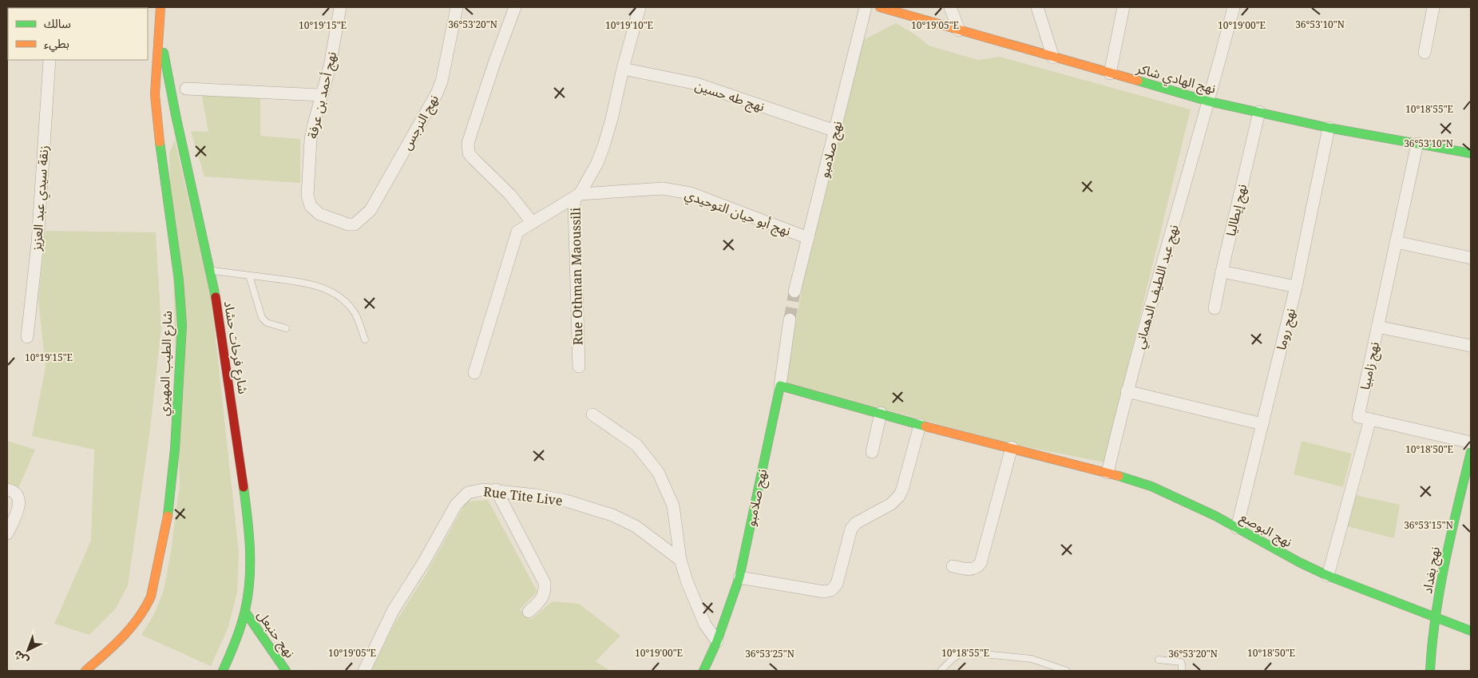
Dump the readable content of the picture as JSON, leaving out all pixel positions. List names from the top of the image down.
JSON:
{
  "streets": {
    "street": [
      "نهج الهادي شاكر",
      "نهج أحمد بن عرفة",
      "نهج طه حسين",
      "نهج النرجس",
      "نهج صلامبو",
      "زنقة سيدي عبد العزيز",
      "نهج إيطاليا",
      "نهج أبو حيان التوحيدي",
      "Rue Othman Maoussili",
      "نهج عبد اللطيف الدهماني",
      "نهج روما",
      "شارع فرحات حشاد",
      "شارع الطيب المهيري",
      "نهج زامبيا",
      "Rue Tite Live",
      "نهج البوصع",
      "نهج بغداد",
      "نهج حنبعل"
    ]
  },
  "crossings": [
    ["نهج الهادي شاكر", "نهج إيطاليا"],
    ["نهج الهادي شاكر", "نهج عبد اللطيف الدهماني"],
    ["نهج الهادي شاكر", "نهج روما"],
    ["نهج الهادي شاكر", "نهج زامبيا"],
    ["نهج أحمد بن عرفة", "نهج النرجس"],
    ["نهج طه حسين", "نهج صلامبو"],
    ["نهج طه حسين", "Rue Othman Maoussili"],
    ["نهج صلامبو", "نهج أبو حيان التوحيدي"],
    ["نهج صلامبو", "نهج البوصع"],
    ["نهج أبو حيان التوحيدي", "Rue Othman Maoussili"],
    ["نهج عبد اللطيف الدهماني", "نهج البوصع"],
    ["نهج روما", "نهج البوصع"],
    ["شارع فرحات حشاد", "شارع الطيب المهيري"],
    ["شارع فرحات حشاد", "نهج حنبعل"],
    ["نهج البوصع", "نهج بغداد"]
  ],
  "legend": ["سالك", "بطيء"],
  "north": "bottom left",
  "coordinates": [
    "36°53'10\"N",
    "36°53'20\"N",
    "10°19'15\"E",
    "10°19'10\"E",
    "10°19'05\"E",
    "10°19'00\"E",
    "10°18'55\"E",
    "10°18'50\"E",
    "36°53'15\"N",
    "36°53'25\"N"
  ]
}
